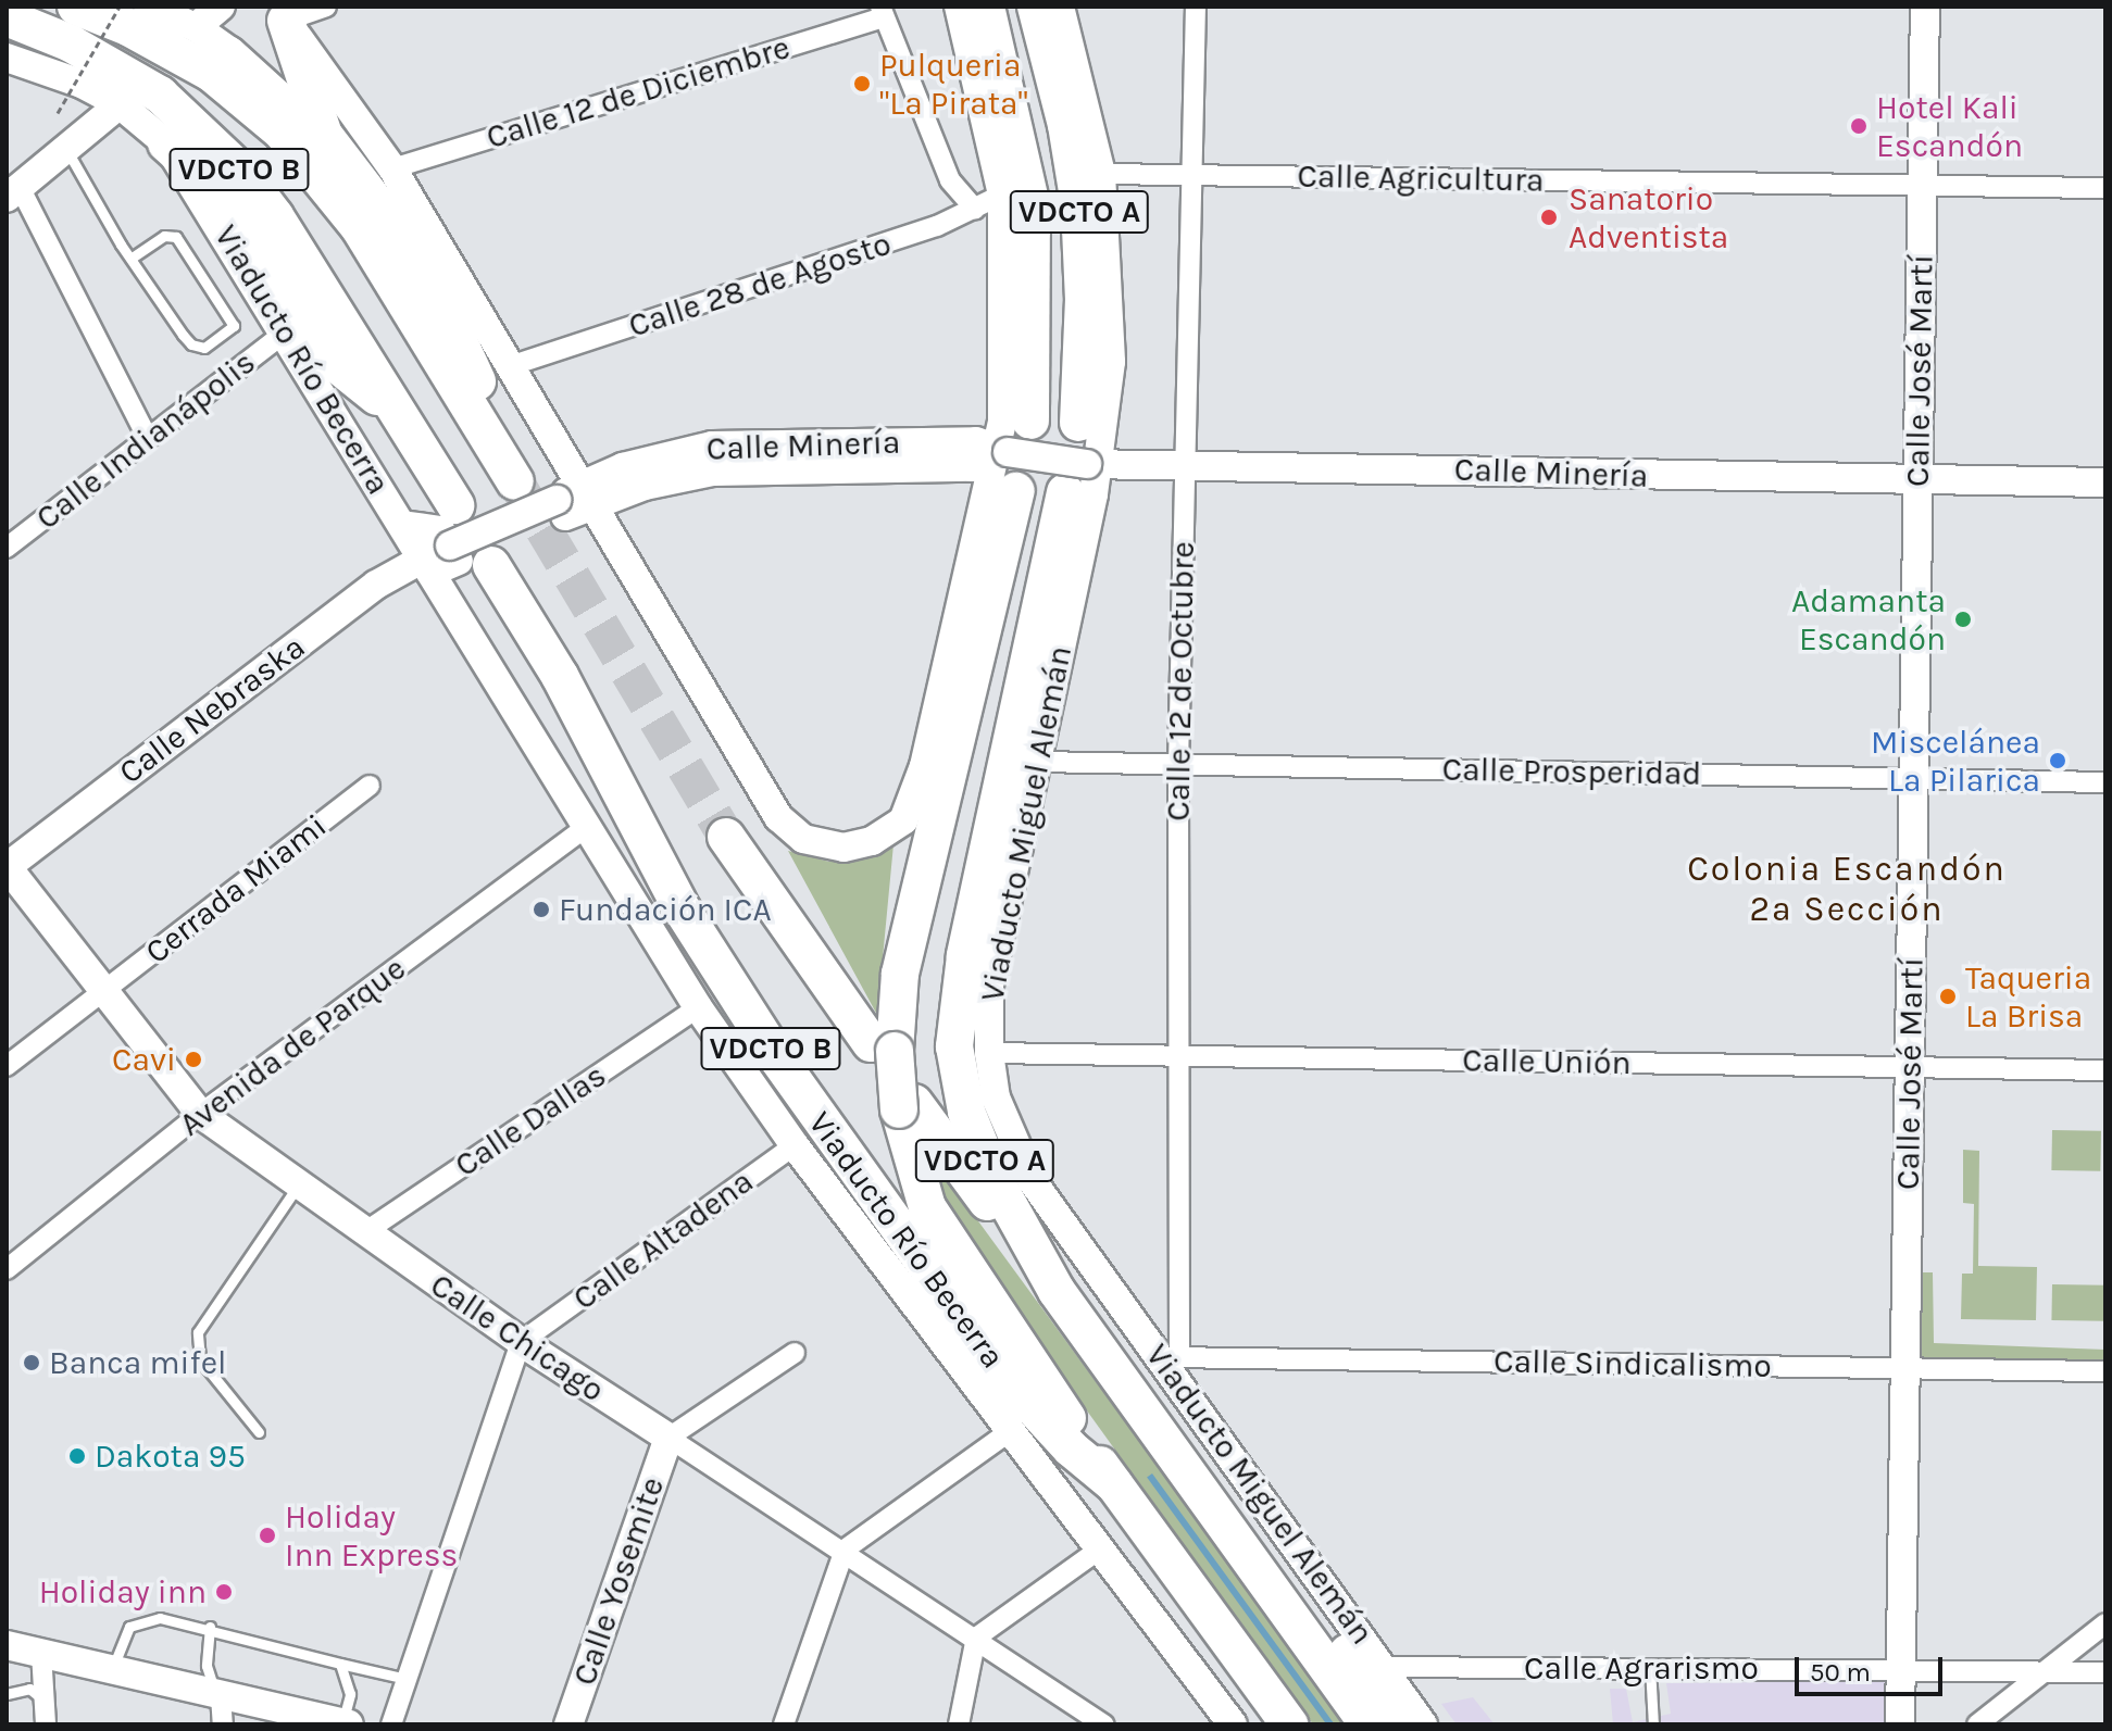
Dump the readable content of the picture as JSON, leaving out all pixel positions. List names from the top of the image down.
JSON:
{
  "streets": {
    "highway": [
      "VDCTO B",
      "VDCTO A",
      "Viaducto Río Becerra",
      "Viaducto Miguel Alemán"
    ],
    "street": [
      "Calle 12 de Diciembre",
      "Calle Agricultura",
      "Calle 28 de Agosto",
      "Calle José Martí",
      "Calle Indianápolis",
      "Calle Minería",
      "Calle 12 de Octubre",
      "Calle Nebraska",
      "Calle Prosperidad",
      "Cerrada Miami",
      "Avenida de Parque",
      "Calle Unión",
      "Calle Dallas",
      "Calle Altadena",
      "Calle Chicago",
      "Calle Sindicalismo",
      "Calle Yosemite",
      "Calle Agrarismo"
    ]
  },
  "crossings": [
    ["VDCTO B", "VDCTO A"],
    ["VDCTO B", "Calle Minería"],
    ["Calle Agricultura", "Calle José Martí"],
    ["Calle Agricultura", "Calle 12 de Octubre"],
    ["Calle Agricultura", "Viaducto Miguel Alemán"],
    ["VDCTO A", "Viaducto Río Becerra"],
    ["Viaducto Río Becerra", "Calle Indianápolis"],
    ["Viaducto Río Becerra", "Calle Minería"],
    ["Viaducto Río Becerra", "Calle Nebraska"],
    ["Calle José Martí", "Calle Minería"],
    ["Calle José Martí", "Calle Prosperidad"],
    ["Calle José Martí", "Calle Unión"],
    ["Calle José Martí", "Calle Sindicalismo"],
    ["Calle José Martí", "Calle Agrarismo"],
    ["Calle Minería", "Calle 12 de Octubre"],
    ["Calle Minería", "Calle Nebraska"],
    ["Calle Minería", "Viaducto Miguel Alemán"],
    ["Calle 12 de Octubre", "Calle Prosperidad"],
    ["Calle 12 de Octubre", "Viaducto Miguel Alemán"],
    ["Calle 12 de Octubre", "Calle Unión"],
    ["Calle 12 de Octubre", "Calle Sindicalismo"],
    ["Calle Nebraska", "Calle Chicago"],
    ["Calle Prosperidad", "Viaducto Miguel Alemán"],
    ["Viaducto Miguel Alemán", "Calle Unión"],
    ["Viaducto Miguel Alemán", "Calle Sindicalismo"],
    ["Viaducto Miguel Alemán", "Calle Agrarismo"],
    ["Cerrada Miami", "Calle Chicago"],
    ["Avenida de Parque", "Calle Chicago"],
    ["Calle Dallas", "Calle Chicago"],
    ["Calle Altadena", "Calle Chicago"],
    ["Calle Chicago", "Calle Yosemite"]
  ],
  "districts": ["Colonia Escandón 2ª Sección"],
  "places": [
    "Pulqueria \"La Pirata\"",
    "Hotel Kali Escandón",
    "Sanatorio Adventista",
    "Adamanta Escandón",
    "Miscelánea La Pilarica",
    "Fundación ICA",
    "Taqueria La Brisa",
    "Cavi",
    "Banca mifel",
    "Dakota 95",
    "Holiday Inn Express",
    "Holiday inn"
  ],
  "scale_bar": "50 m"
}
